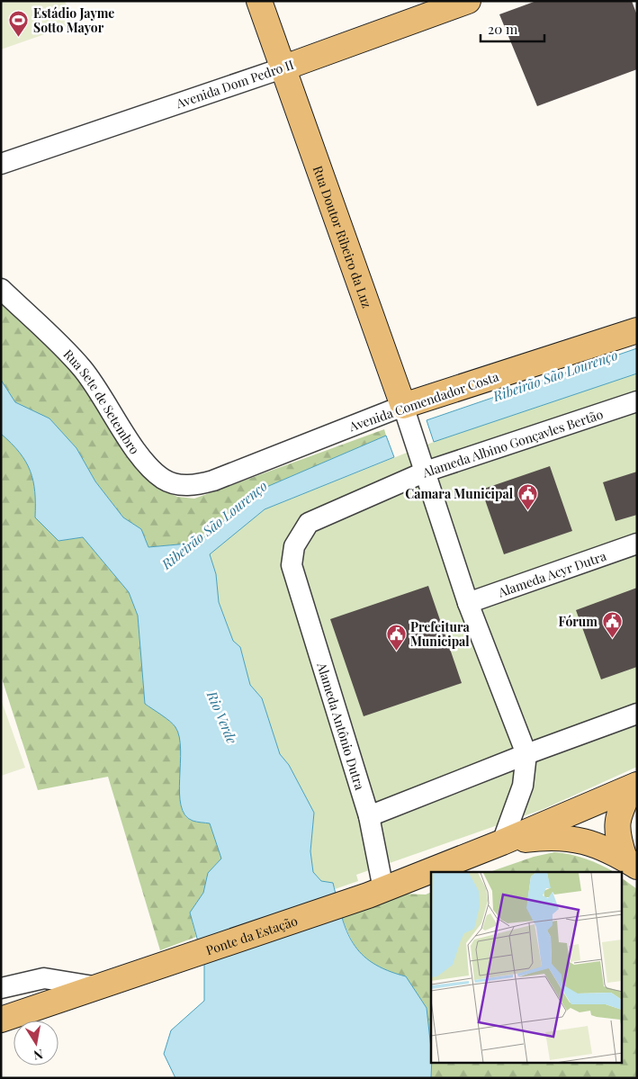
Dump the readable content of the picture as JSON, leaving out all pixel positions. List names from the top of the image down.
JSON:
{
  "streets": {
    "main road": [
      "Avenida Dom Pedro II",
      "Rua Doutor Ribeiro da Luz",
      "Avenida Comendador Costa",
      "Ponte da Estação"
    ],
    "street": [
      "Rua Sete de Setembro",
      "Alameda Albino Gonçavles Bertão",
      "Alameda Acyr Dutra",
      "Alameda Antônio Dutra"
    ]
  },
  "crossings": [
    ["Avenida Dom Pedro II", "Rua Doutor Ribeiro da Luz"],
    ["Rua Doutor Ribeiro da Luz", "Avenida Comendador Costa"],
    ["Rua Doutor Ribeiro da Luz", "Alameda Albino Gonçavles Bertão"],
    ["Rua Doutor Ribeiro da Luz", "Alameda Acyr Dutra"],
    ["Rua Sete de Setembro", "Avenida Comendador Costa"],
    ["Alameda Albino Gonçavles Bertão", "Alameda Antônio Dutra"],
    ["Alameda Antônio Dutra", "Ponte da Estação"]
  ],
  "water": ["Ribeirão São Lourenço", "Rio Verde"],
  "places": {
    "sports": ["Estádio Jayme Sotto Mayor"],
    "public building": ["Camara Municipal", "Fórum", "Prefeitura Municipal"]
  },
  "scale_bar": "20 m",
  "north": "bottom"
}
